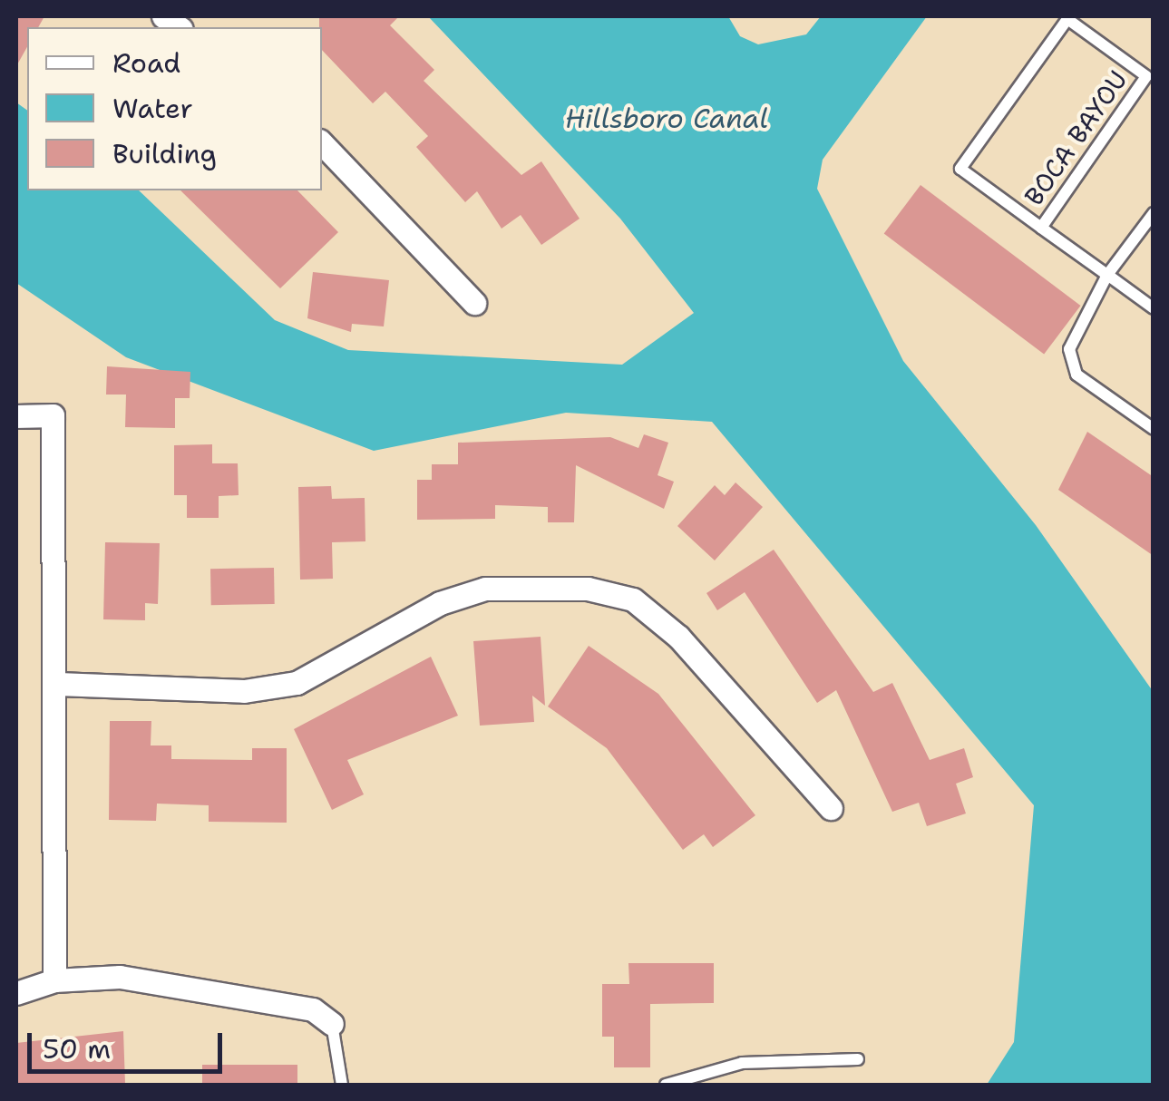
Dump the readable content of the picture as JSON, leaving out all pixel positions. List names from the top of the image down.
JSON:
{
  "streets": {
    "lane": ["BOCA BAYOU"]
  },
  "water": ["Hillsboro Canal"],
  "legend": ["Road", "Water", "Building"],
  "scale_bar": "50 m"
}
